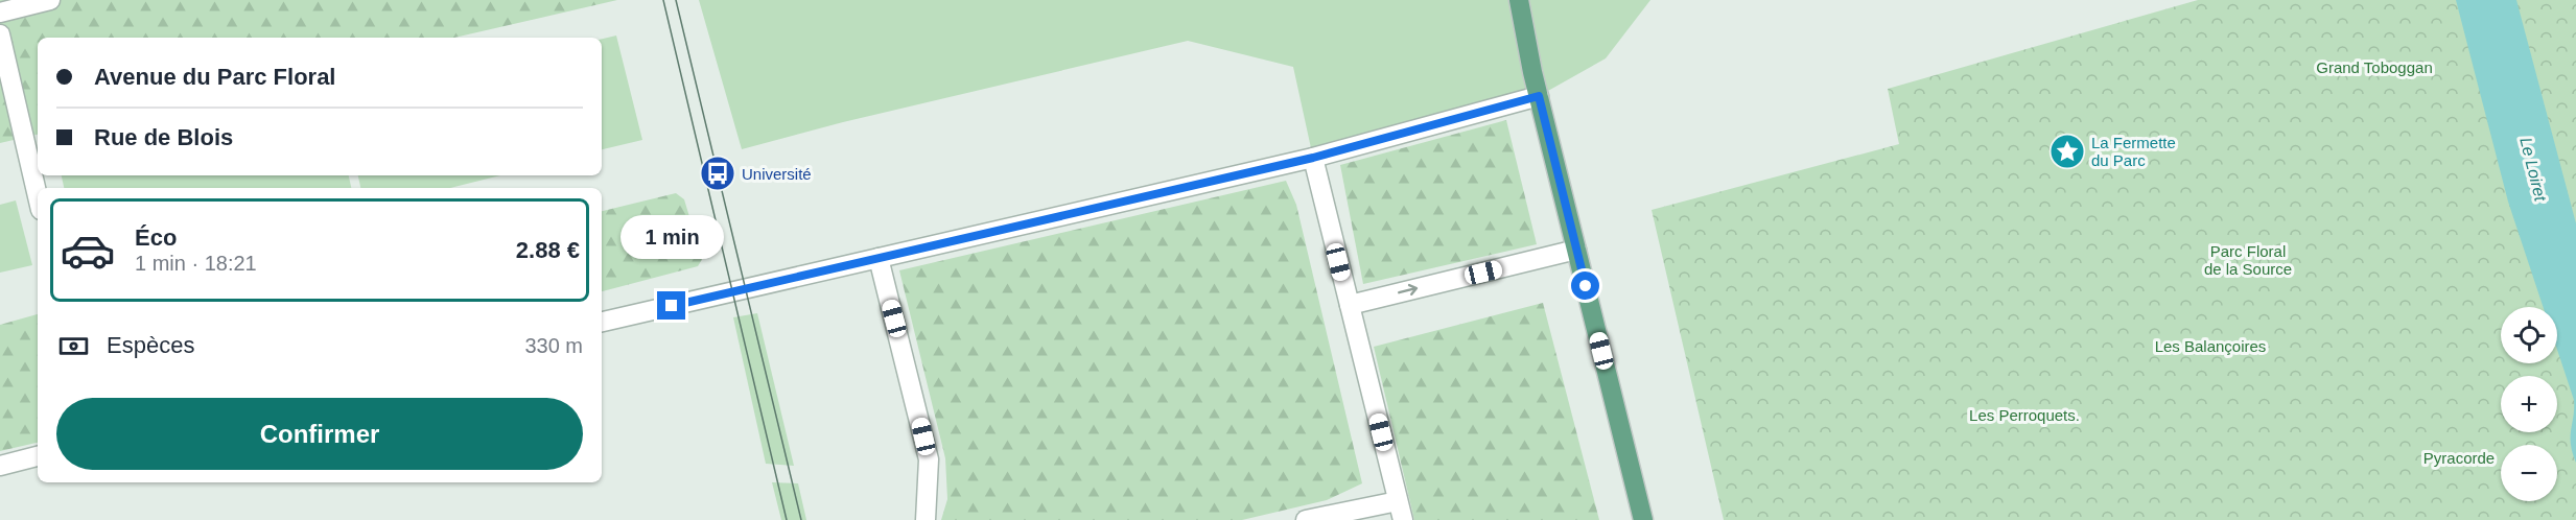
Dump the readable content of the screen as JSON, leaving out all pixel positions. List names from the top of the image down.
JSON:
{
  "water": ["Le Loiret"],
  "parks": [
    "Grand Toboggan",
    "Parc Floral de la Source",
    "Les Balançoires",
    "Les Perroquets.",
    "Pyracorde"
  ],
  "places": {
    "place": ["La Fermette du Parc"],
    "bus stop": ["Université"]
  },
  "page": {
    "banner": ["Avenue du Parc Floral", "Rue de Blois"],
    "list": [
      {
        "name": "Éco",
        "note": "1 min · 18:21",
        "value": "2.88 €"
      }
    ],
    "bubble": "1 min",
    "map_buttons": ["+", "−"],
    "pay": ["Espèces", "330 m"],
    "buttons": "Confirmer"
  }
}
